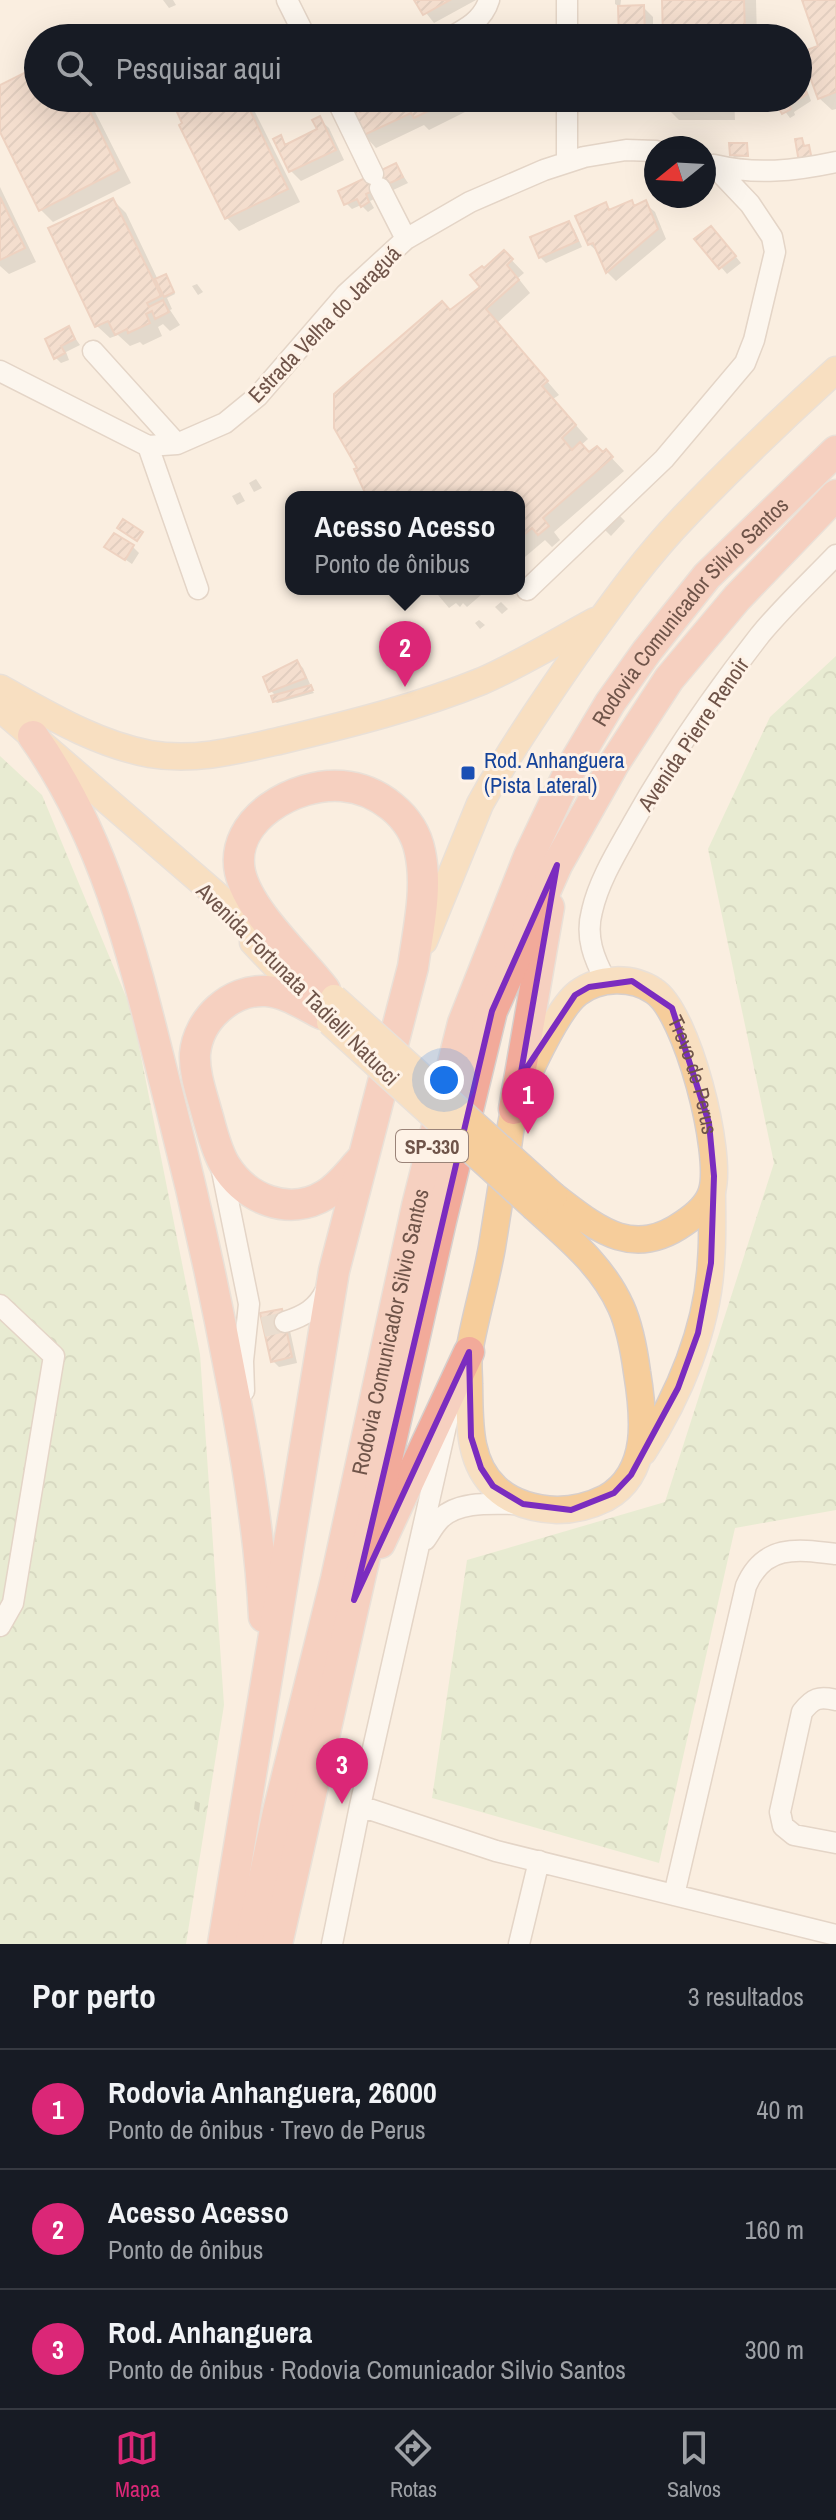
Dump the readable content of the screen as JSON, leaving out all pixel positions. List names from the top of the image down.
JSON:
{
  "streets": {
    "highway": ["Rodovia Comunicador Silvio Santos", "SP-330"],
    "main road": ["Avenida Fortunata Tadielli Natucci", "Trevo de Perus"],
    "street": ["Estrada Velha do Jaraguá", "Avenida Pierre Renoir"]
  },
  "crossings": [
    ["Avenida Pierre Renoir", "Trevo de Perus"]
  ],
  "places": {
    "transit": ["Rod. Anhanguera (Pista Lateral)"]
  },
  "north": "left",
  "page": {
    "search": "Pesquisar aqui",
    "popup": ["Acesso Acesso", "Ponto de ônibus"],
    "pins": ["2", "1", "3"],
    "heading": ["Por perto", "3 resultados"],
    "list": [
      {
        "mark": "1",
        "name": "Rodovia Anhanguera, 26000",
        "note": "Ponto de ônibus · Trevo de Perus",
        "value": "40 m"
      },
      {
        "mark": "2",
        "name": "Acesso Acesso",
        "note": "Ponto de ônibus",
        "value": "160 m"
      },
      {
        "mark": "3",
        "name": "Rod. Anhanguera",
        "note": "Ponto de ônibus · Rodovia Comunicador Silvio Santos",
        "value": "300 m"
      }
    ],
    "nav": ["Mapa", "Rotas", "Salvos"]
  }
}
